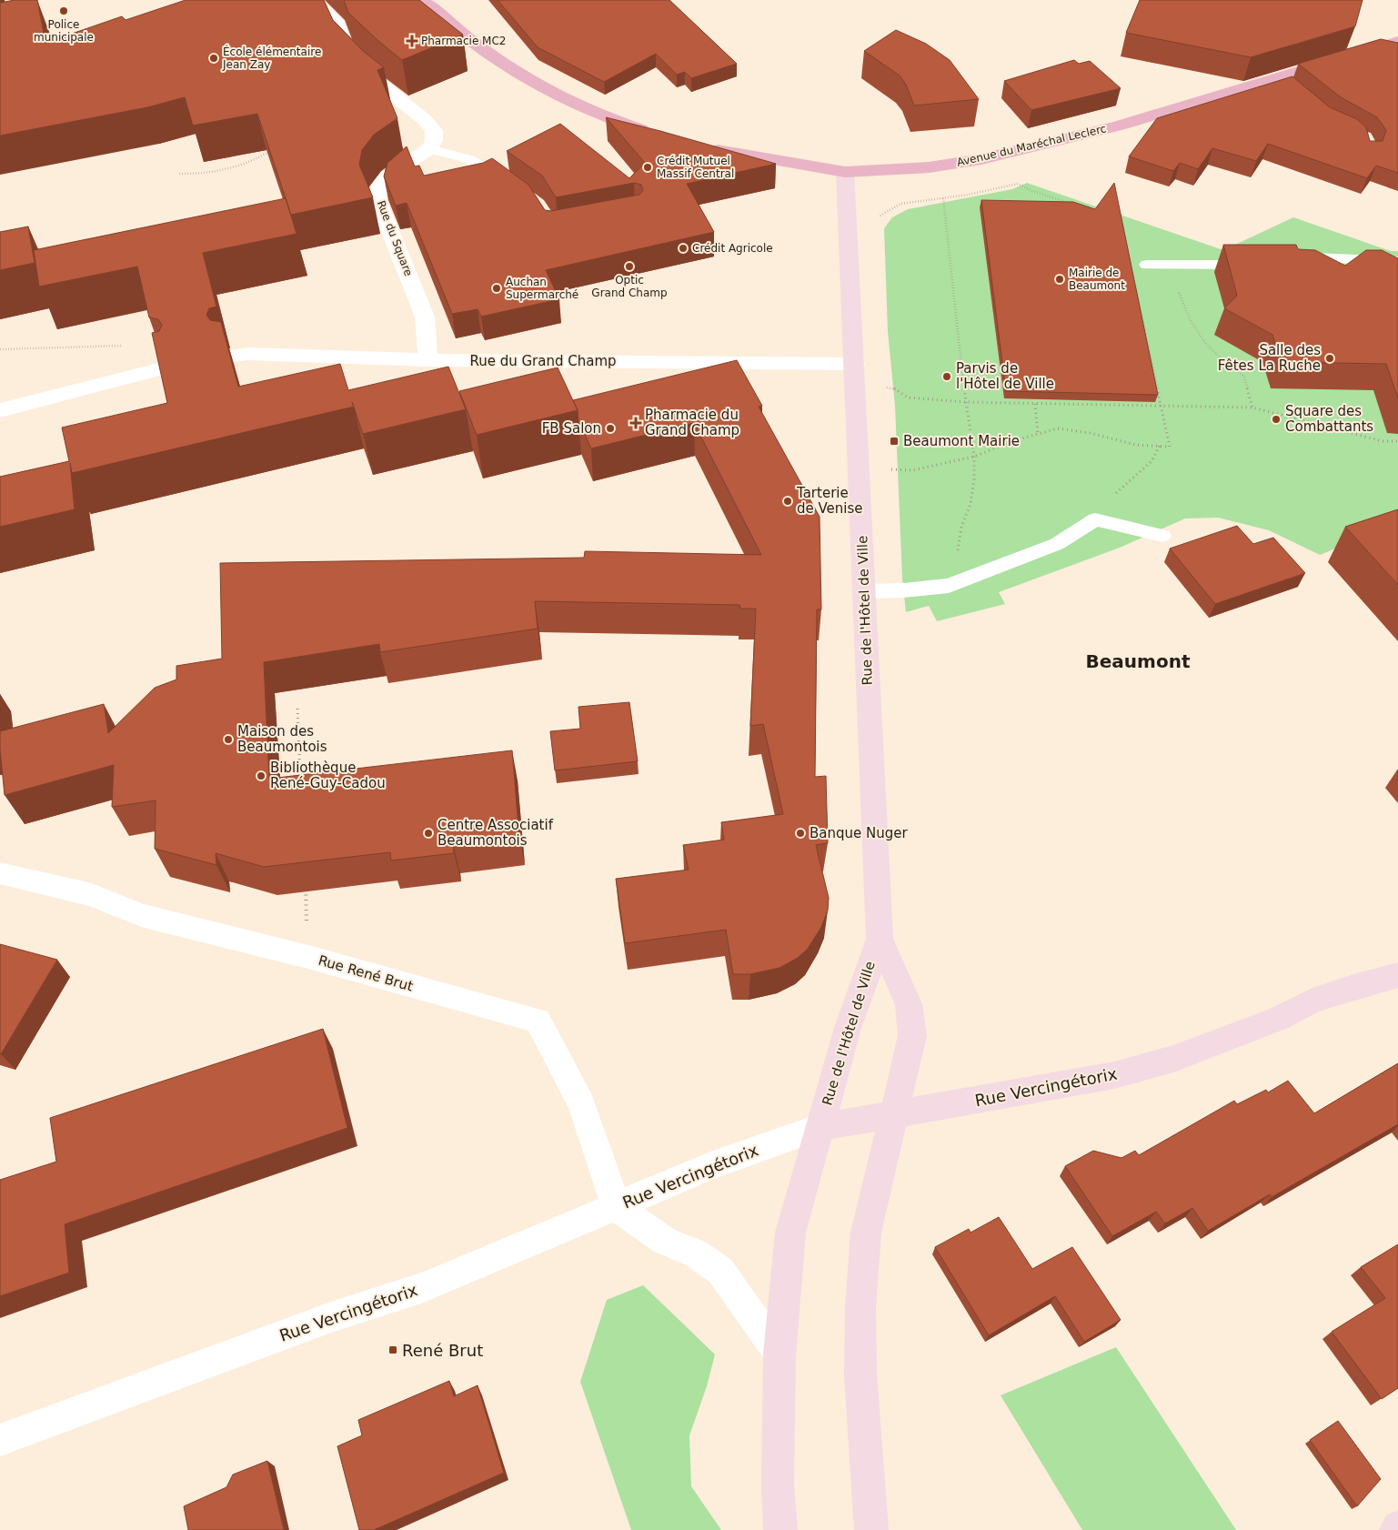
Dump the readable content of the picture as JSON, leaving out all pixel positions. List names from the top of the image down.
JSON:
{
  "streets": {
    "main road": ["Avenue du Maréchal Leclerc", "Rue de l'Hôtel de Ville", "Rue Vercingétorix"],
    "street": ["Rue du Square", "Rue du Grand Champ", "Rue René Brut"]
  },
  "crossings": [
    ["Avenue du Maréchal Leclerc", "Rue de l'Hôtel de Ville"],
    ["Rue du Square", "Rue du Grand Champ"],
    ["Rue du Grand Champ", "Rue de l'Hôtel de Ville"],
    ["Rue de l'Hôtel de Ville", "Rue Vercingétorix"],
    ["Rue René Brut", "Rue Vercingétorix"]
  ],
  "districts": ["Beaumont"],
  "places": {
    "other": [
      "Police municipale",
      "École élémentaire Jean Zay",
      "Crédit Mutuel Massif Central",
      "Crédit Agricole",
      "Optic Grand Champ",
      "Mairie de Beaumont",
      "Auchan Supermarché",
      "Salle des Fêtes La Ruche",
      "Parvis de l'Hôtel de Ville",
      "Square des Combattants",
      "FB Salon",
      "Tarterie de Venise",
      "Maison des Beaumontois",
      "Bibliothèque René-Guy-Cadou",
      "Centre Associatif Beaumontois",
      "Banque Nuger"
    ],
    "health": ["Pharmacie MC2", "Pharmacie du Grand Champ"],
    "transit": ["Beaumont Mairie", "René Brut"]
  }
}
